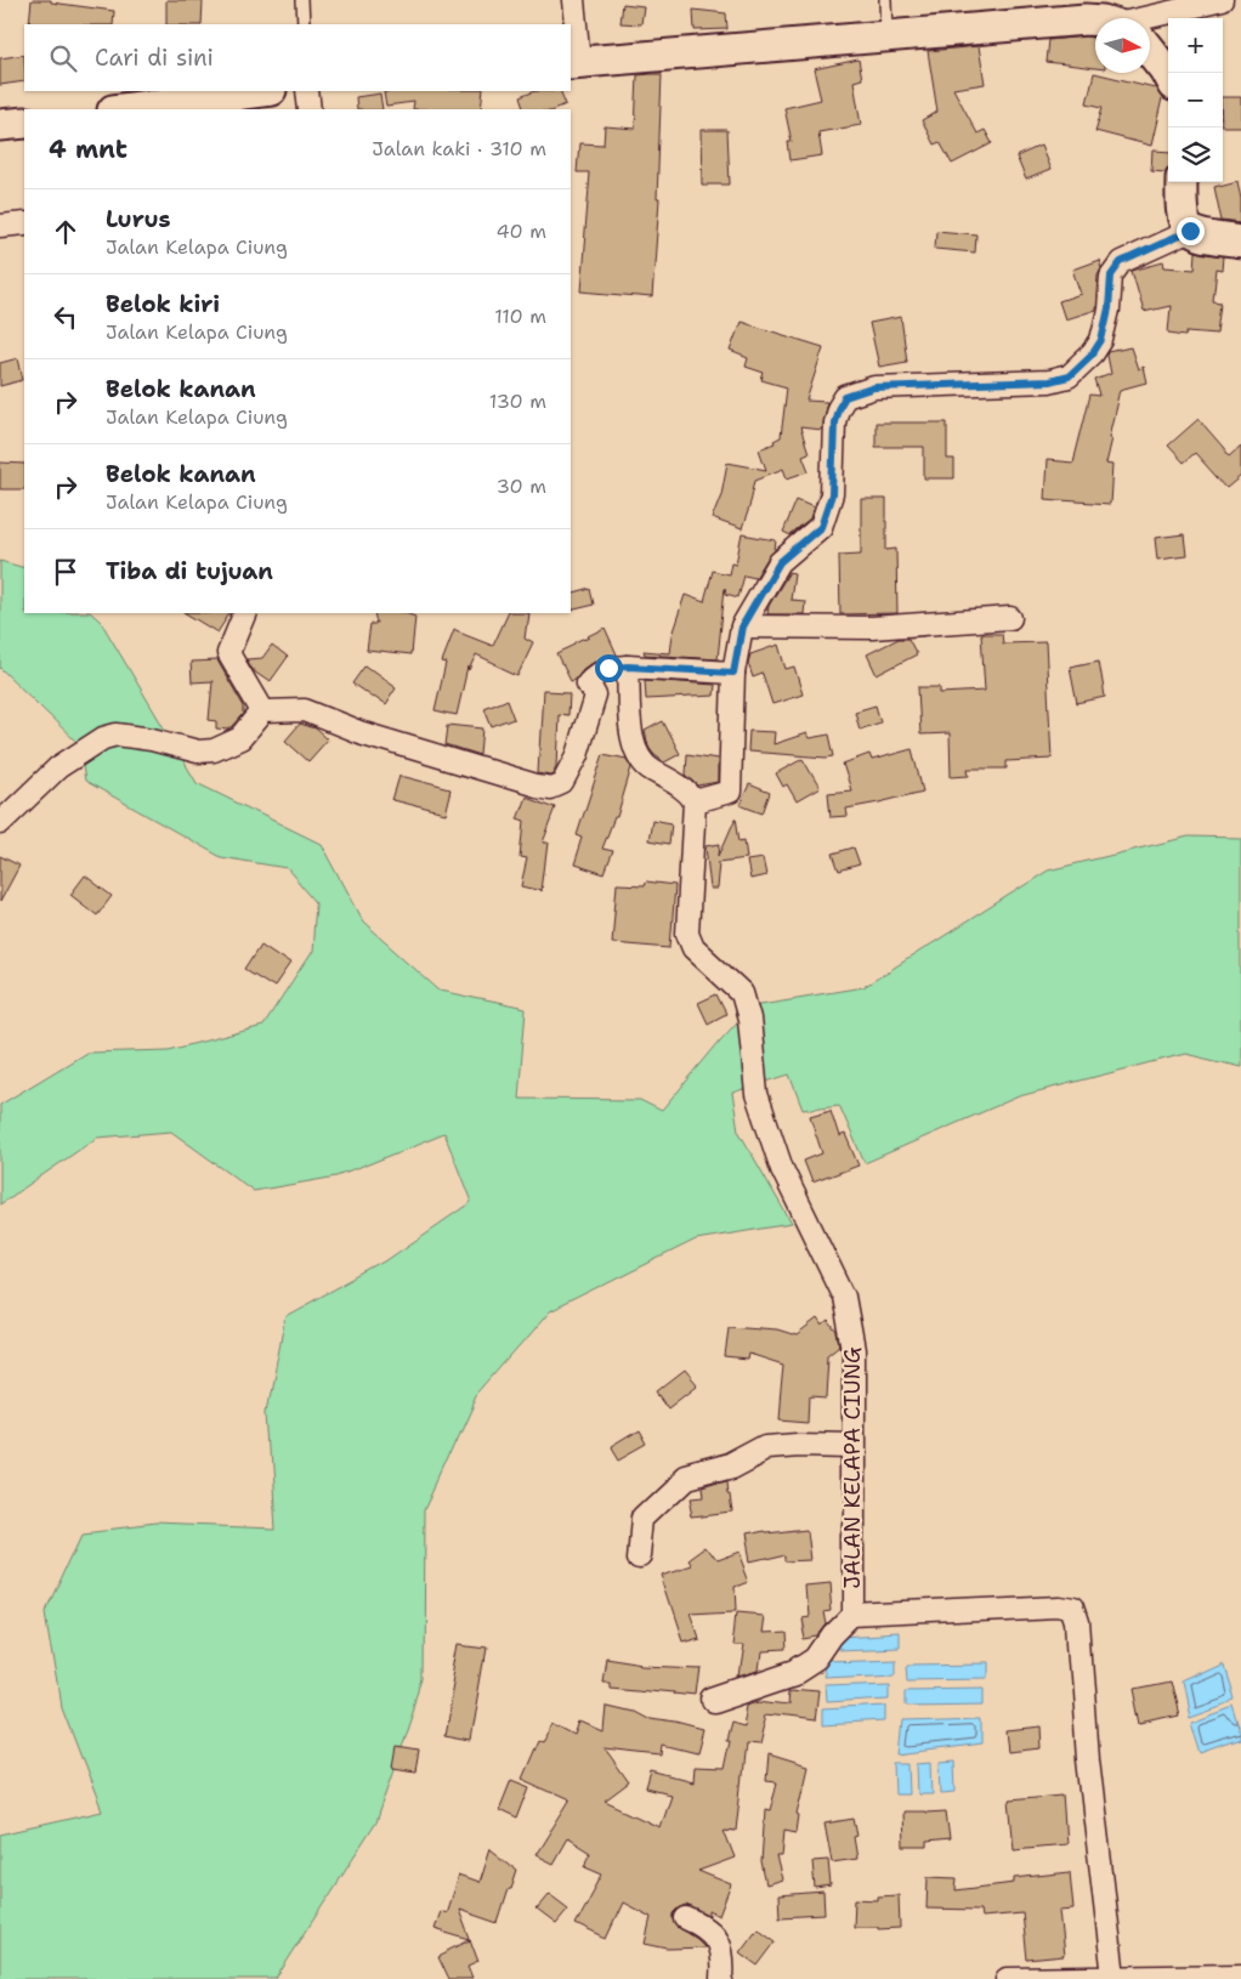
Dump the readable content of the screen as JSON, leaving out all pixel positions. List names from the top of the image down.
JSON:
{
  "streets": {
    "street": ["JALAN KELAPA CIUNG"]
  },
  "north": "right",
  "page": {
    "map_buttons": ["+", "−"],
    "search": "Cari di sini",
    "heading": ["4 mnt", "Jalan kaki · 310 m"],
    "list": [
      ["Lurus", "Jalan Kelapa Ciung", "40 m"],
      ["Belok kiri", "Jalan Kelapa Ciung", "110 m"],
      ["Belok kanan", "Jalan Kelapa Ciung", "130 m"],
      ["Belok kanan", "Jalan Kelapa Ciung", "30 m"],
      "Tiba di tujuan"
    ]
  }
}
